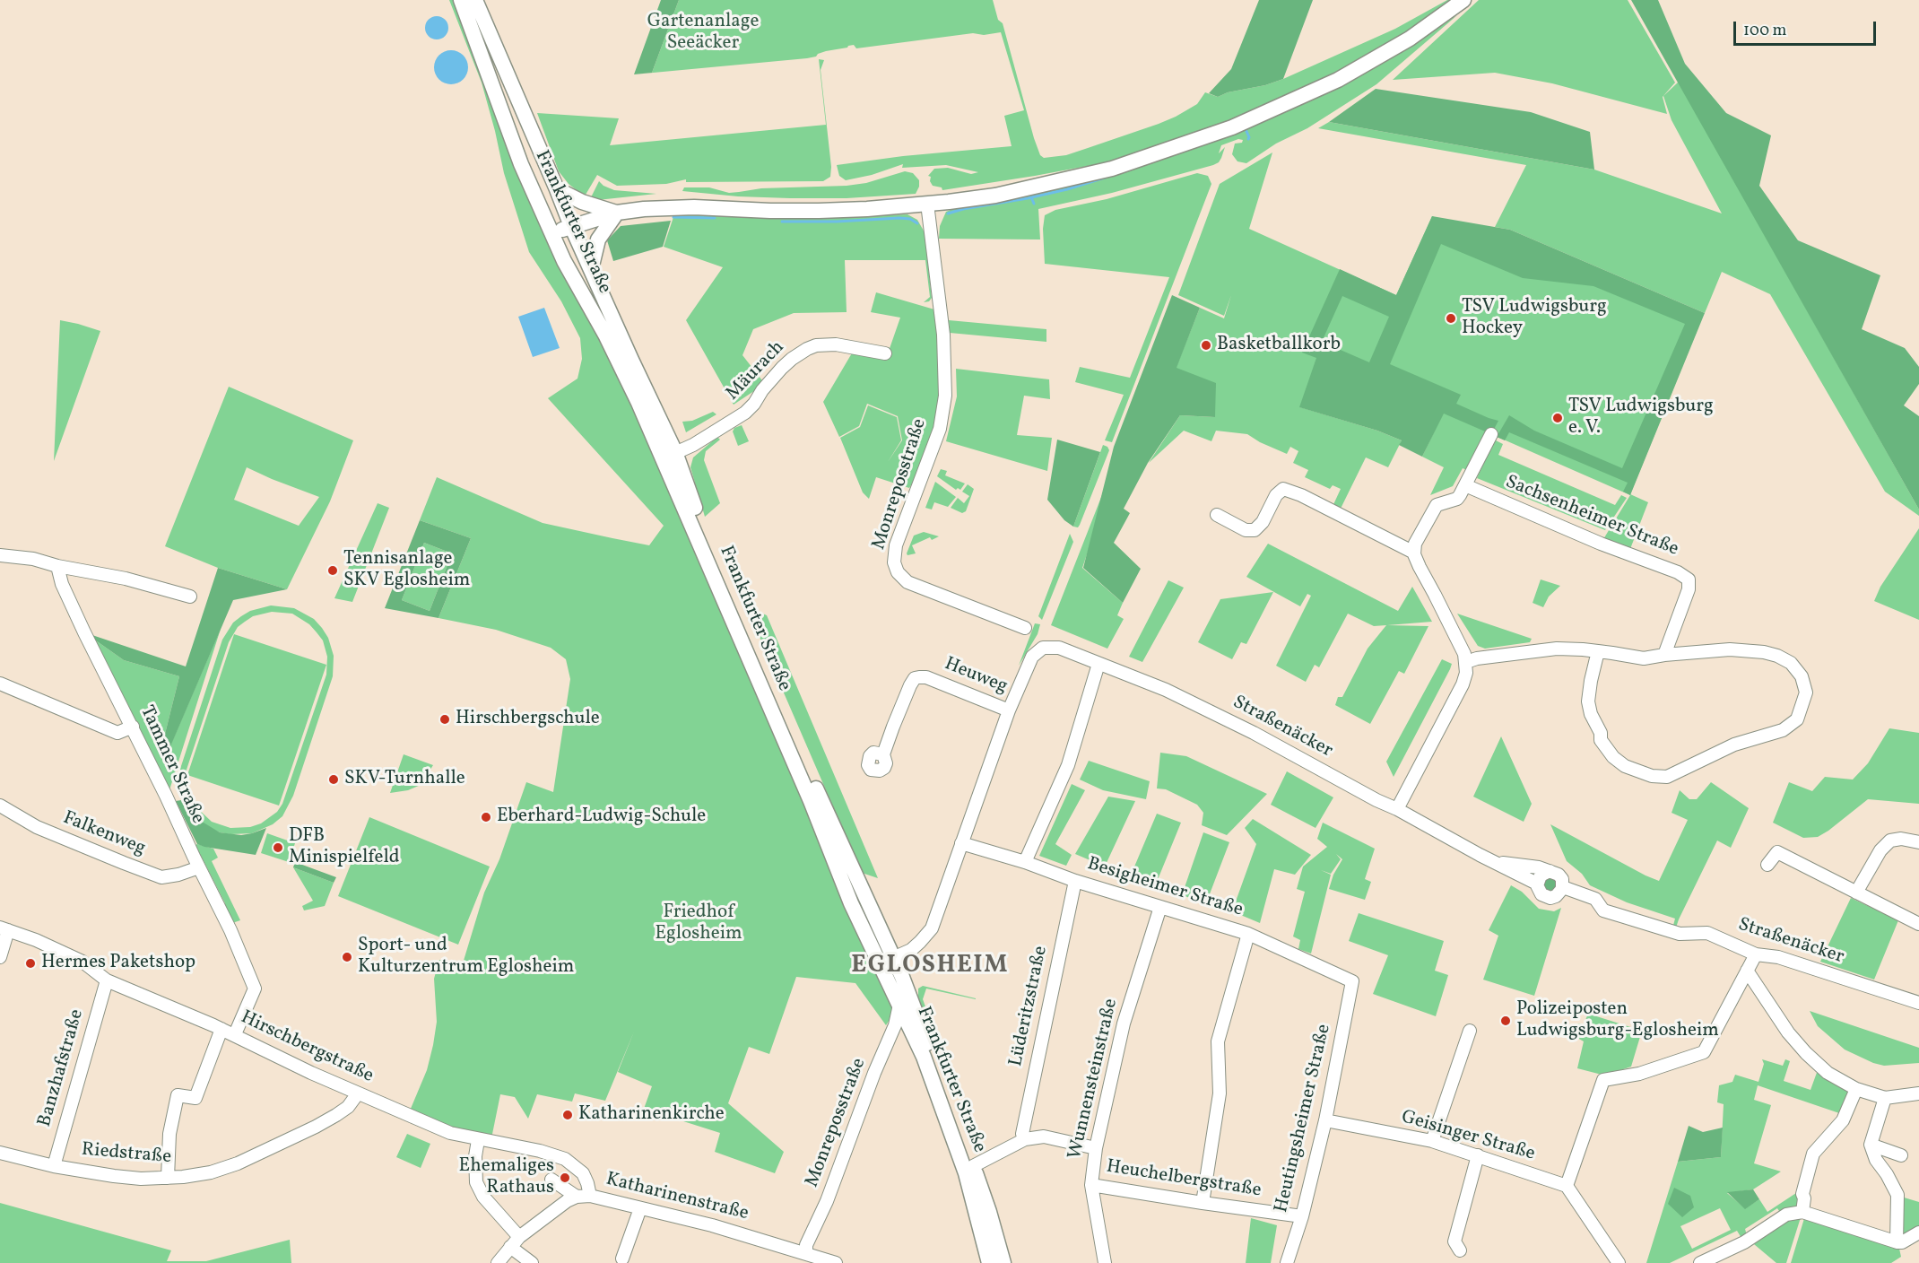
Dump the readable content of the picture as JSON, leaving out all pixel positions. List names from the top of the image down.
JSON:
{
  "streets": {
    "main road": ["Frankfurter Straße"],
    "street": [
      "Mäurach",
      "Monreposstraße",
      "Sachsenheimer Straße",
      "Heuweg",
      "Straßenäcker",
      "Tammer Straße",
      "Falkenweg",
      "Besigheimer Straße",
      "Lüderitzstraße",
      "Hirschbergstraße",
      "Banzhafstraße",
      "Wunnensteinstraße",
      "Heutingsheimer Straße",
      "Geisinger Straße",
      "Riedstraße",
      "Heuchelbergstraße",
      "Katharinenstraße"
    ]
  },
  "crossings": [
    ["Frankfurter Straße", "Mäurach"],
    ["Frankfurter Straße", "Monreposstraße"],
    ["Monreposstraße", "Katharinenstraße"],
    ["Heuweg", "Straßenäcker"],
    ["Tammer Straße", "Falkenweg"],
    ["Tammer Straße", "Hirschbergstraße"],
    ["Besigheimer Straße", "Lüderitzstraße"],
    ["Besigheimer Straße", "Wunnensteinstraße"],
    ["Besigheimer Straße", "Heutingsheimer Straße"],
    ["Hirschbergstraße", "Banzhafstraße"],
    ["Hirschbergstraße", "Riedstraße"],
    ["Hirschbergstraße", "Katharinenstraße"],
    ["Banzhafstraße", "Riedstraße"],
    ["Wunnensteinstraße", "Heuchelbergstraße"],
    ["Heutingsheimer Straße", "Geisinger Straße"],
    ["Heutingsheimer Straße", "Heuchelbergstraße"]
  ],
  "districts": ["EGLOSHEIM"],
  "parks": ["Gartenanlage Seeäcker", "Friedhof Eglosheim"],
  "places": [
    "TSV Ludwigsburg Hockey",
    "Basketballkorb",
    "TSV Ludwigsburg e. V.",
    "Tennisanlage SKV Eglosheim",
    "Hirschbergschule",
    "SKV-Turnhalle",
    "Eberhard-Ludwig-Schule",
    "DFB Minispielfeld",
    "Sport- und Kulturzentrum Eglosheim",
    "Hermes Paketshop",
    "Polizeiposten Ludwigsburg-Eglosheim",
    "Katharinenkirche",
    "Ehemaliges Rathaus"
  ],
  "scale_bar": "100 m"
}
